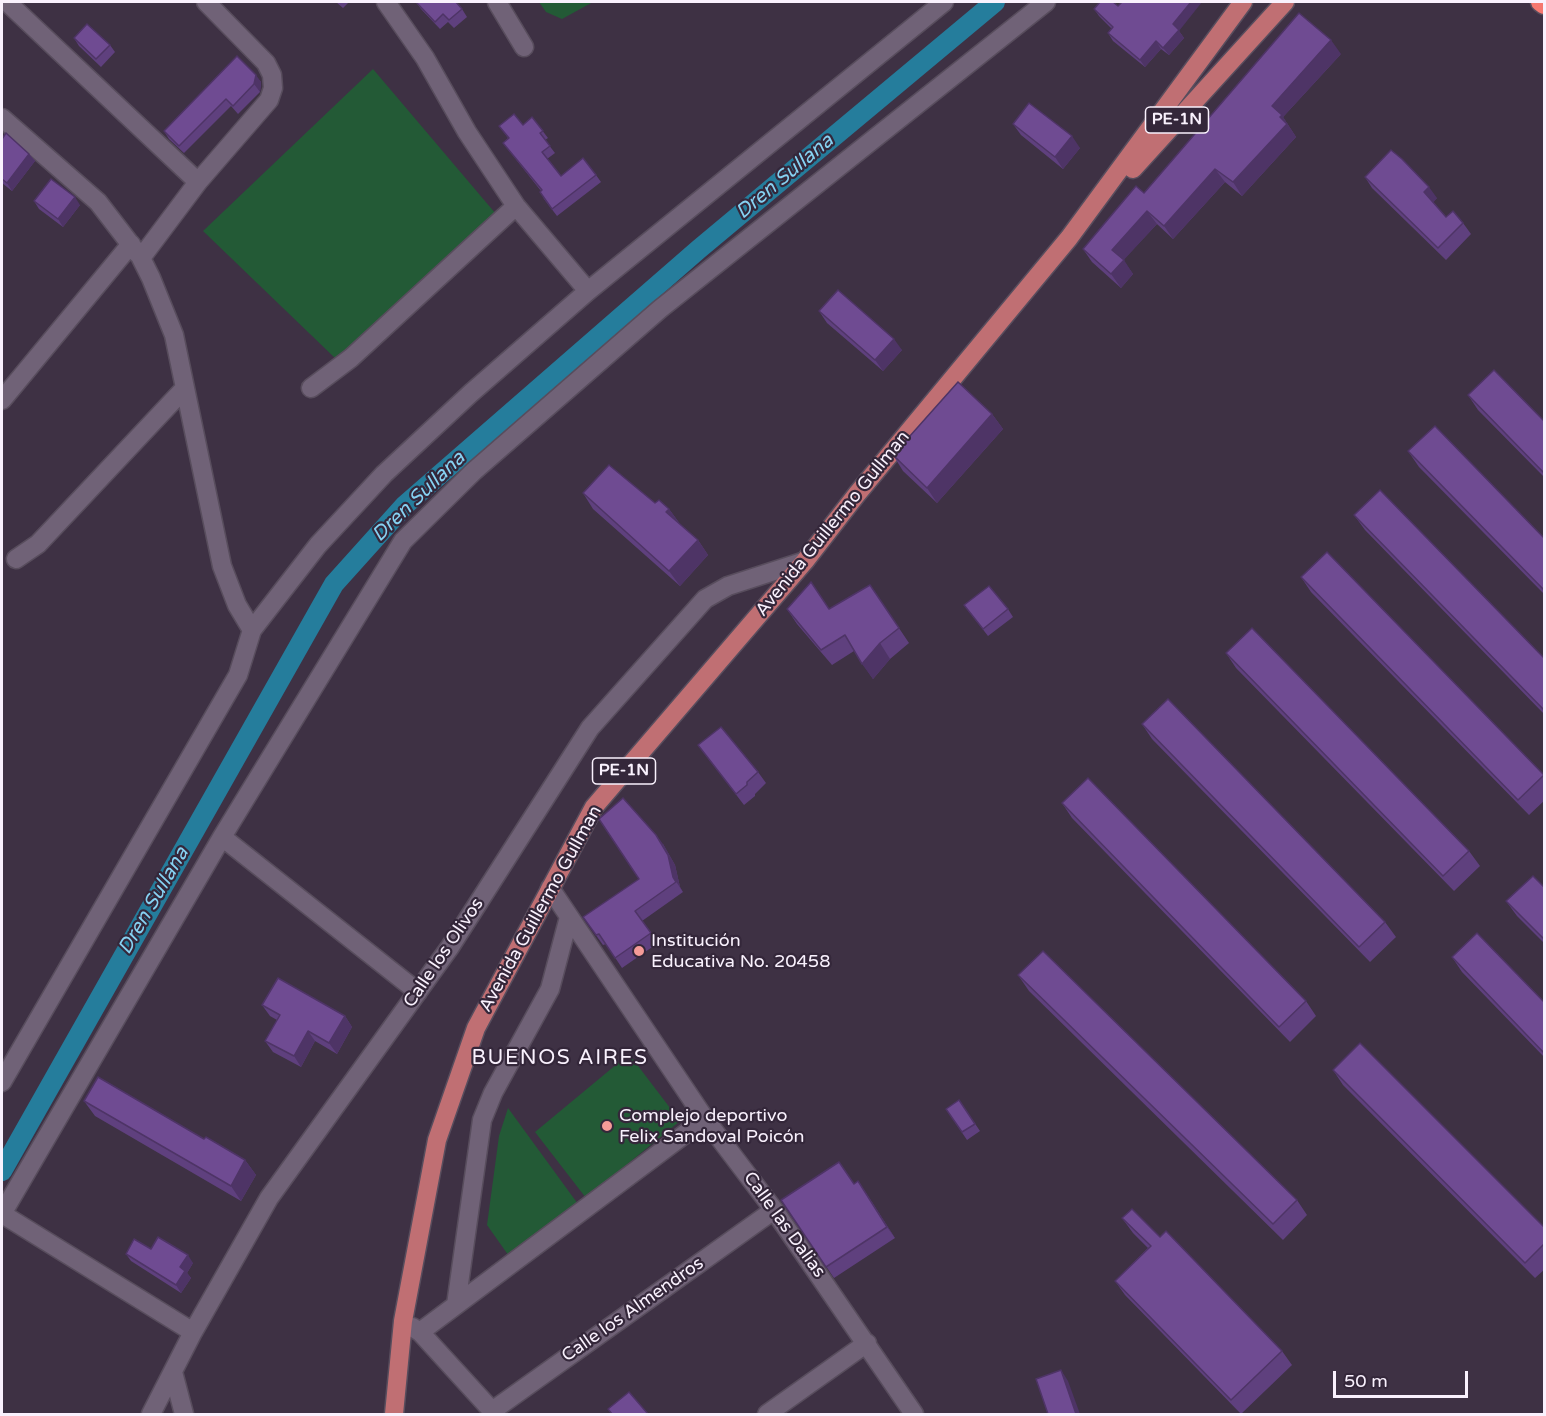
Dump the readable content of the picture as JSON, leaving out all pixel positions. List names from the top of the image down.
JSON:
{
  "streets": {
    "main road": ["PE-1N", "Avenida Guillermo Gullman"],
    "street": ["Calle los Olivos", "Calle las Dalias", "Calle los Almendros"]
  },
  "crossings": [
    ["Avenida Guillermo Gullman", "Calle los Olivos"],
    ["Avenida Guillermo Gullman", "Calle las Dalias"],
    ["Calle las Dalias", "Calle los Almendros"]
  ],
  "districts": ["BUENOS AIRES"],
  "water": ["Dren Sullana"],
  "places": ["Institución Educativa No. 20458", "Complejo deportivo Felix Sandoval Poicón"],
  "scale_bar": "50 m"
}
